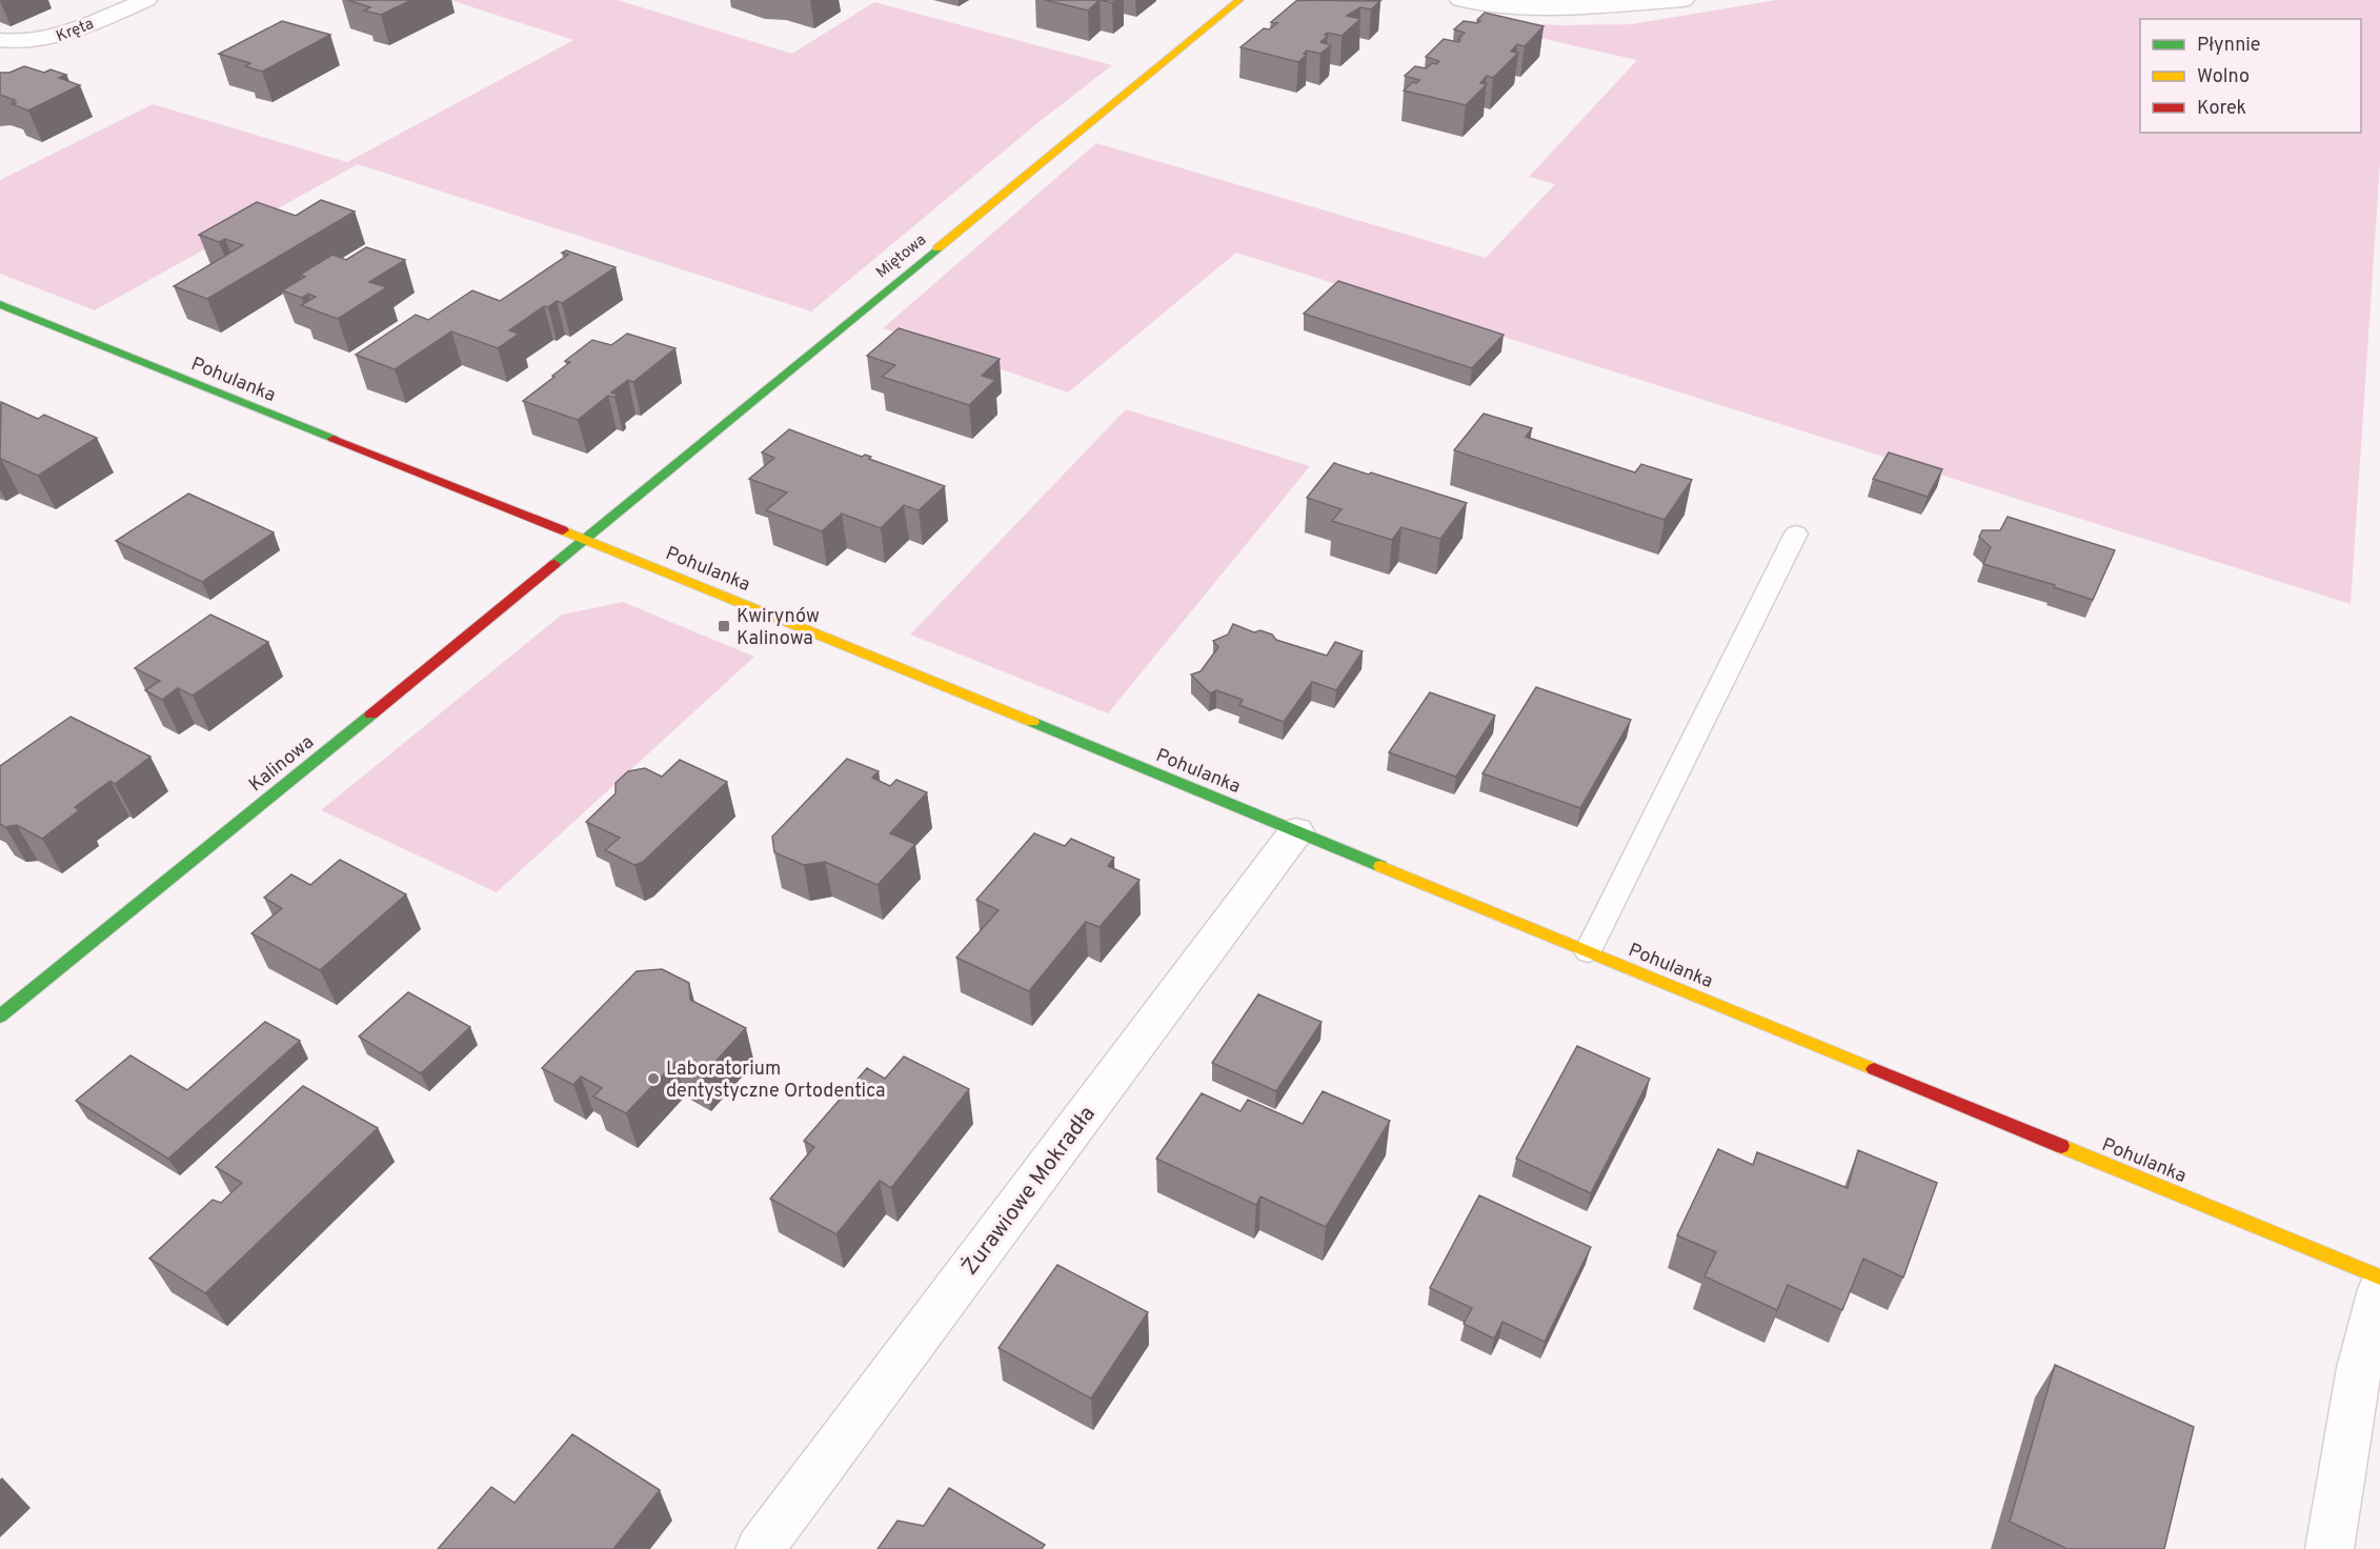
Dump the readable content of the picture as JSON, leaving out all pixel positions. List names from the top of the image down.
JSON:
{
  "streets": {
    "street": [
      "Kręta",
      "Miętowa",
      "Pohulanka",
      "Kalinowa",
      "Żurawiowe Mokradła"
    ]
  },
  "crossings": [
    ["Miętowa", "Pohulanka"],
    ["Miętowa", "Kalinowa"],
    ["Pohulanka", "Kalinowa"],
    ["Pohulanka", "Żurawiowe Mokradła"]
  ],
  "places": {
    "transit": ["Kwirynów Kalinowa"],
    "other": ["Laboratorium dentystyczne Ortodentica"]
  },
  "legend": ["Płynnie", "Wolno", "Korek"]
}
